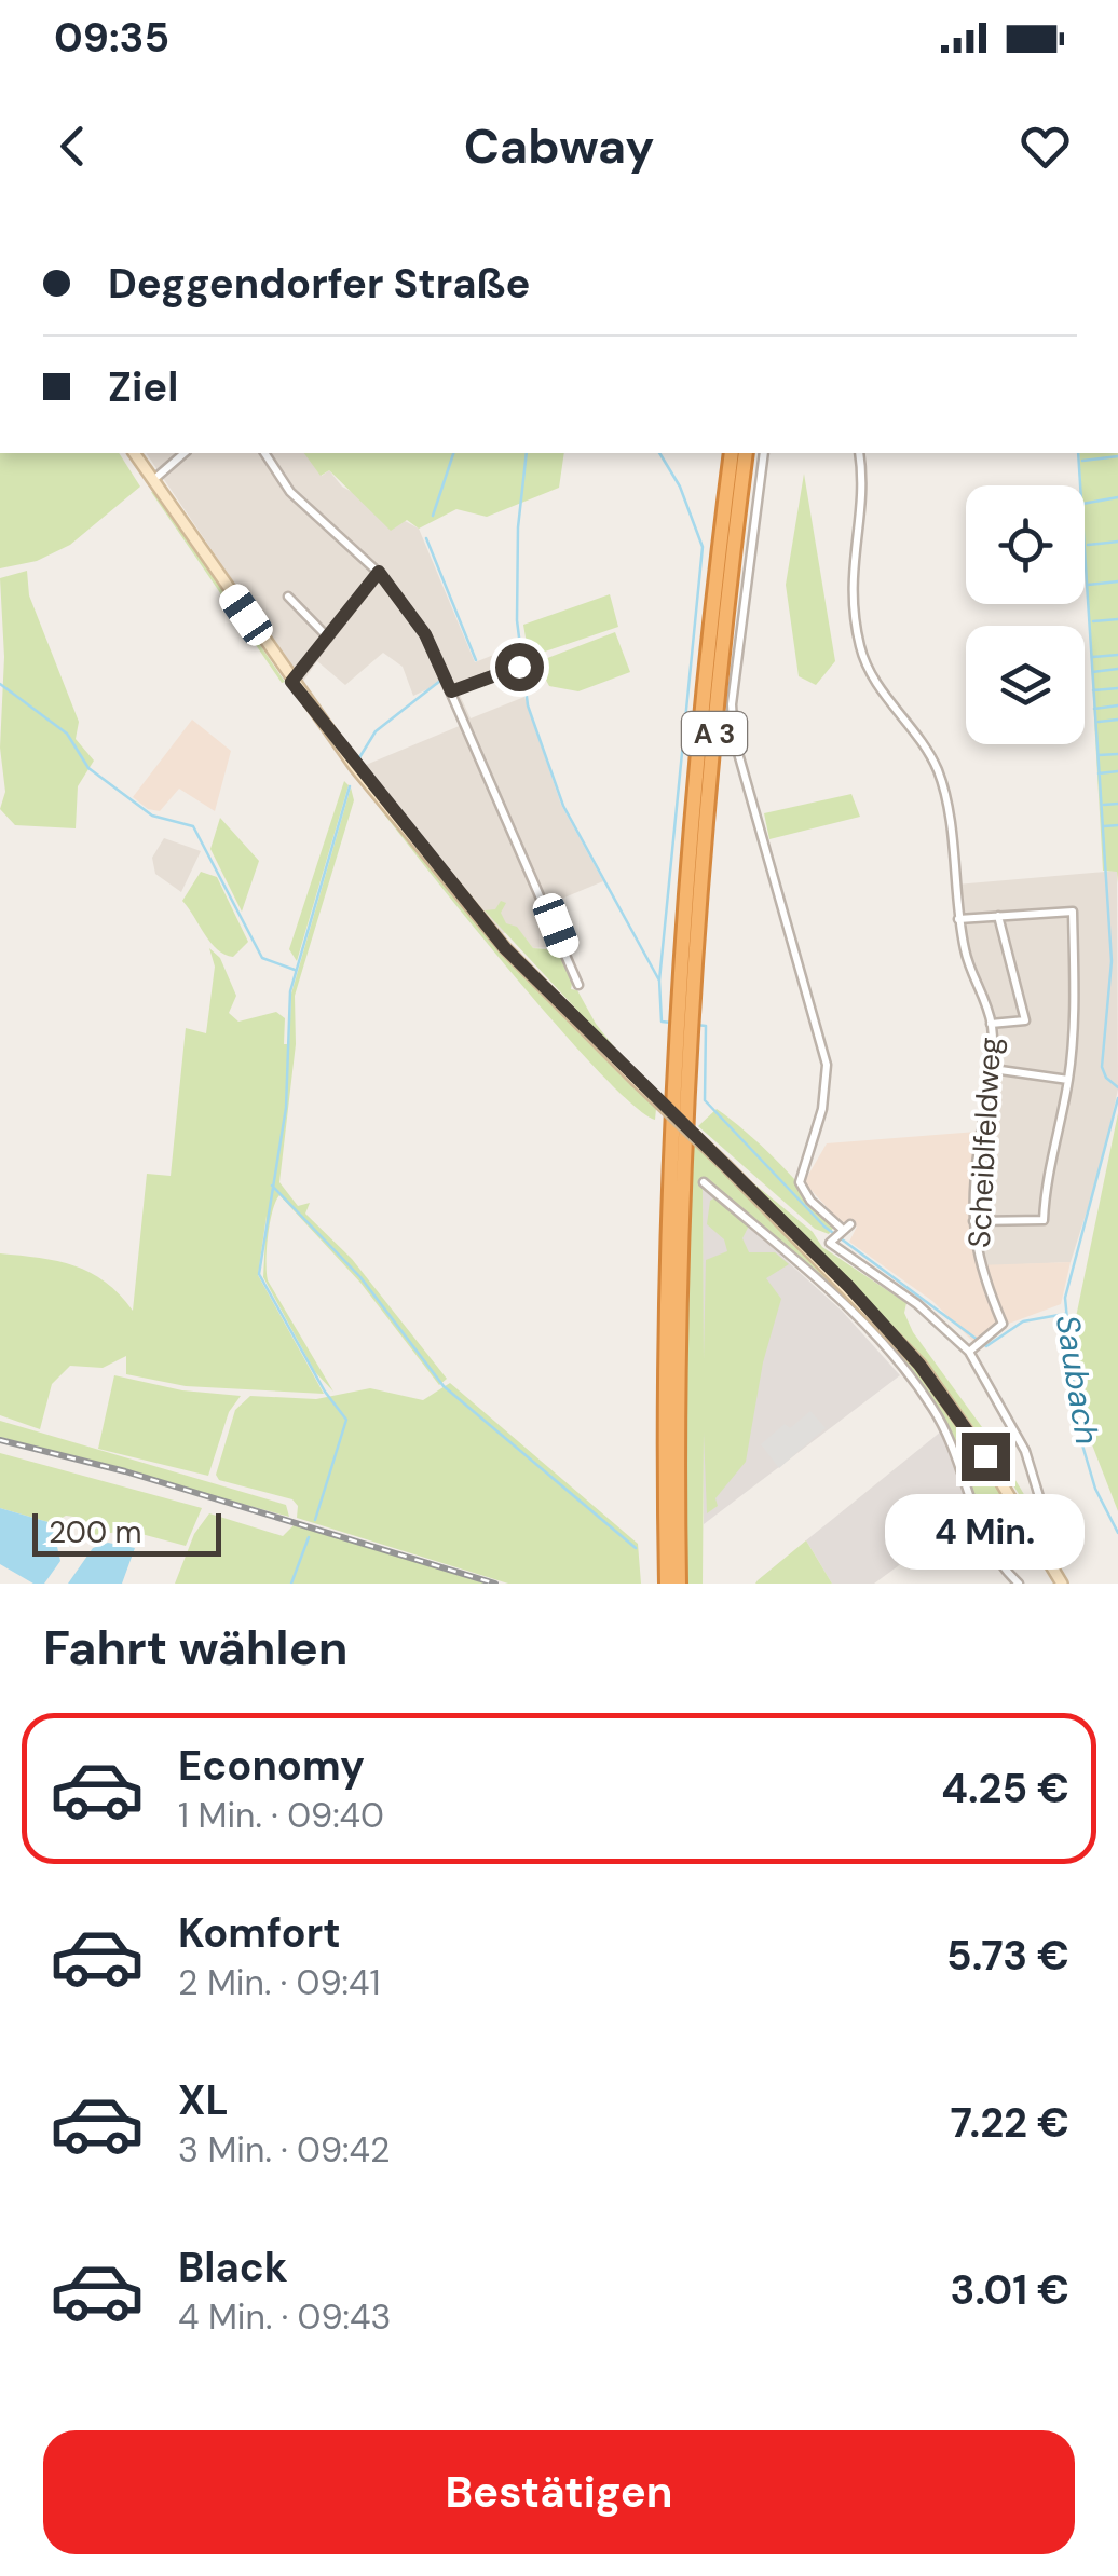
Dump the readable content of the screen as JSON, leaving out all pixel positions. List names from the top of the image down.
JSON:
{
  "streets": {
    "highway": ["A 3"],
    "street": ["Scheiblfeldweg"]
  },
  "water": ["Saubach"],
  "scale_bar": "200 m",
  "page": {
    "status": "09:35",
    "header": "Cabway",
    "banner": ["Deggendorfer Straße", "Ziel"],
    "bubble": "4 Min.",
    "scale": "200 m",
    "heading": "Fahrt wählen",
    "list": [
      {
        "name": "Economy",
        "note": "1 Min. · 09:40",
        "value": "4.25 €"
      },
      {
        "name": "Komfort",
        "note": "2 Min. · 09:41",
        "value": "5.73 €"
      },
      {
        "name": "XL",
        "note": "3 Min. · 09:42",
        "value": "7.22 €"
      },
      {
        "name": "Black",
        "note": "4 Min. · 09:43",
        "value": "3.01 €"
      }
    ],
    "buttons": "Bestätigen"
  }
}
